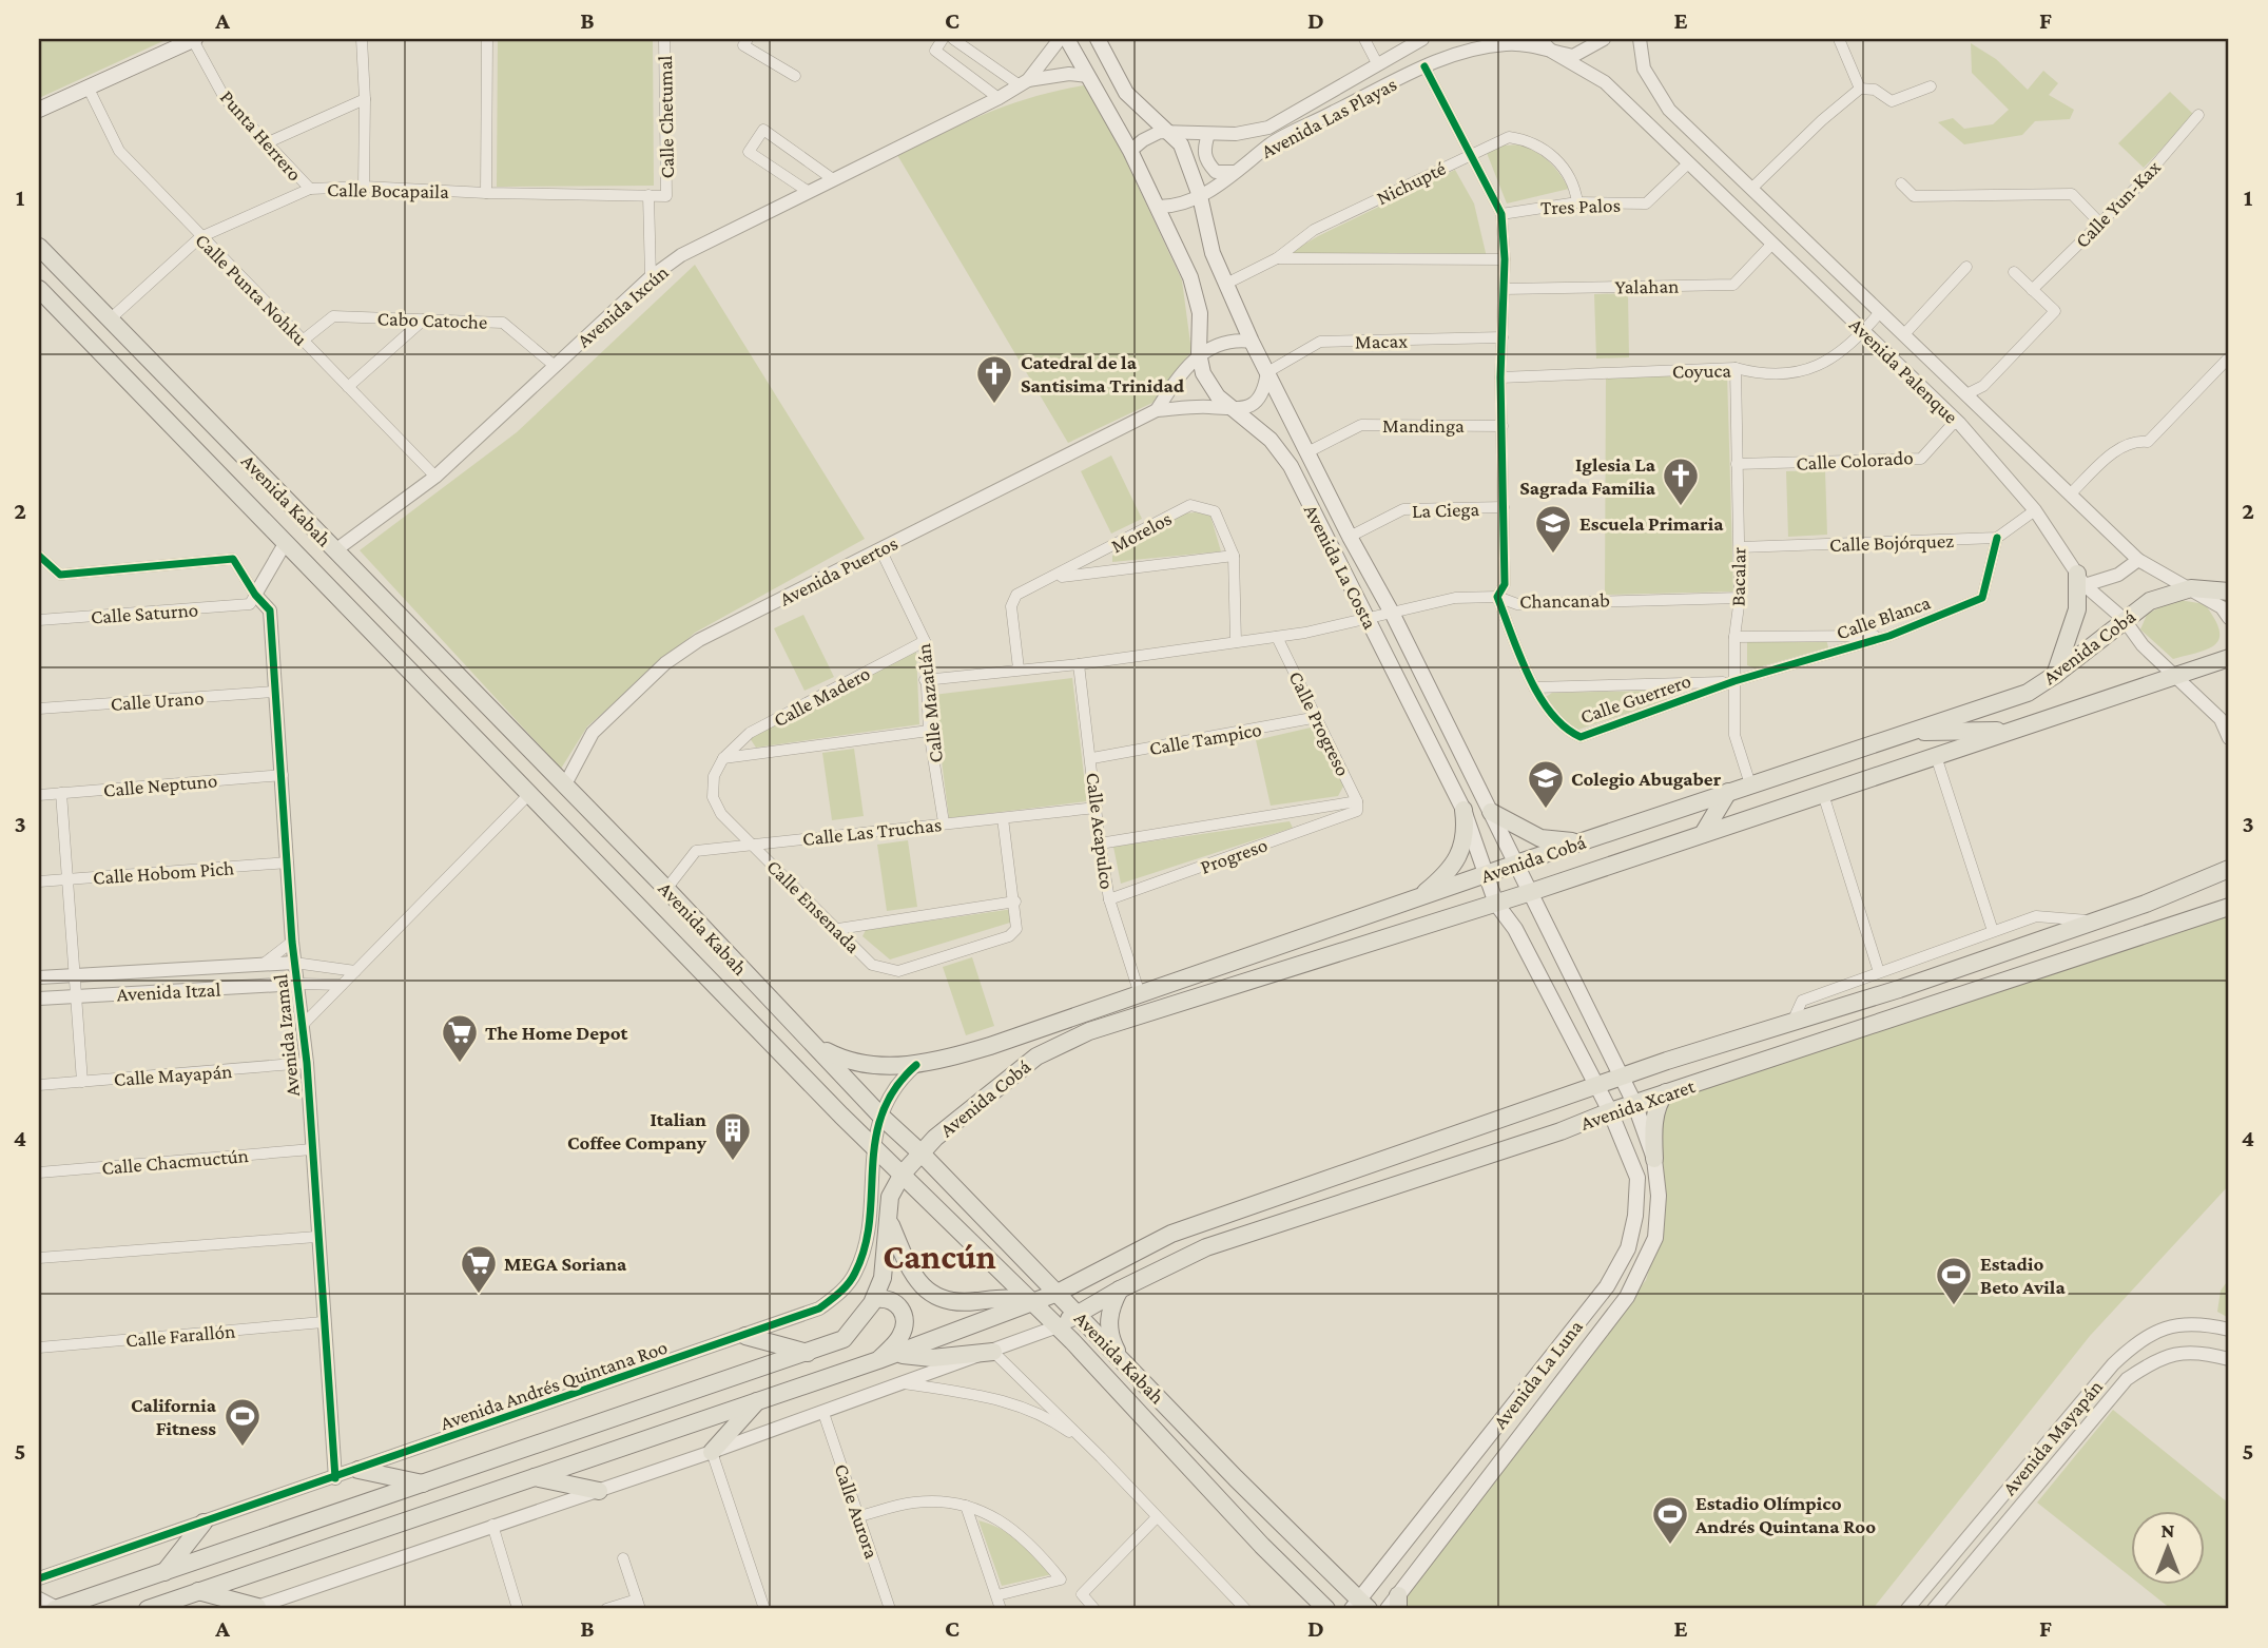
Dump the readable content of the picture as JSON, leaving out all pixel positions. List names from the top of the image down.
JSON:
{
  "streets": {
    "main road": [
      "Avenida Kabah",
      "Avenida La Costa",
      "Avenida Cobá",
      "Avenida Xcaret",
      "Avenida La Luna"
    ],
    "street": [
      "Calle Chetumal",
      "Avenida Las Playas",
      "Punta Herrero",
      "Nichupté",
      "Calle Bocapaila",
      "Calle Yun-Kax",
      "Tres Palos",
      "Yalahan",
      "Calle Punta Nohku",
      "Avenida Ixcún",
      "Cabo Catoche",
      "Macax",
      "Coyuca",
      "Avenida Palenque",
      "Mandinga",
      "Calle Colorado",
      "La Ciega",
      "Morelos",
      "Calle Bojórquez",
      "Avenida Puertos",
      "Bacalar",
      "Chancanab",
      "Calle Saturno",
      "Calle Blanca",
      "Calle Madero",
      "Calle Guerrero",
      "Calle Urano",
      "Calle Mazatlán",
      "Calle Progreso",
      "Calle Tampico",
      "Calle Neptuno",
      "Calle Las Truchas",
      "Calle Acapulco",
      "Progreso",
      "Calle Hobom Pich",
      "Calle Ensenada",
      "Avenida Itzal",
      "Avenida Izamal",
      "Calle Mayapán",
      "Calle Chacmuctún",
      "Calle Farallón",
      "Avenida Andrés Quintana Roo",
      "Avenida Mayapán",
      "Calle Aurora"
    ]
  },
  "crossings": [
    ["Calle Chetumal", "Calle Bocapaila"],
    ["Avenida Las Playas", "Avenida Palenque"],
    ["Avenida Las Playas", "Avenida La Costa"],
    ["Punta Herrero", "Calle Bocapaila"],
    ["Nichupté", "Tres Palos"],
    ["Nichupté", "Avenida La Costa"],
    ["Calle Bocapaila", "Calle Punta Nohku"],
    ["Calle Bocapaila", "Avenida Kabah"],
    ["Tres Palos", "Avenida Palenque"],
    ["Yalahan", "Avenida Palenque"],
    ["Calle Punta Nohku", "Avenida Ixcún"],
    ["Calle Punta Nohku", "Cabo Catoche"],
    ["Avenida Ixcún", "Cabo Catoche"],
    ["Avenida Ixcún", "Avenida Kabah"],
    ["Avenida Ixcún", "Avenida La Costa"],
    ["Macax", "Avenida La Costa"],
    ["Macax", "Avenida Puertos"],
    ["Coyuca", "Avenida Palenque"],
    ["Coyuca", "Bacalar"],
    ["Avenida Palenque", "Calle Colorado"],
    ["Avenida Palenque", "Avenida Cobá"],
    ["Mandinga", "Avenida La Costa"],
    ["Calle Colorado", "Bacalar"],
    ["Avenida Kabah", "Avenida Puertos"],
    ["Avenida Kabah", "Avenida Cobá"],
    ["Avenida Kabah", "Calle Las Truchas"],
    ["Avenida Kabah", "Avenida Xcaret"],
    ["Avenida Kabah", "Avenida La Luna"],
    ["Avenida Kabah", "Avenida Andrés Quintana Roo"],
    ["La Ciega", "Avenida La Costa"],
    ["Calle Bojórquez", "Bacalar"],
    ["Calle Bojórquez", "Calle Blanca"],
    ["Avenida La Costa", "Avenida Puertos"],
    ["Avenida La Costa", "Chancanab"],
    ["Avenida La Costa", "Avenida Cobá"],
    ["Avenida La Costa", "Avenida Xcaret"],
    ["Avenida La Costa", "Avenida La Luna"],
    ["Avenida Puertos", "Calle Mazatlán"],
    ["Bacalar", "Chancanab"],
    ["Bacalar", "Calle Blanca"],
    ["Bacalar", "Avenida Cobá"],
    ["Bacalar", "Calle Guerrero"],
    ["Chancanab", "Calle Guerrero"],
    ["Calle Saturno", "Avenida Izamal"],
    ["Calle Blanca", "Calle Guerrero"],
    ["Avenida Cobá", "Calle Acapulco"],
    ["Avenida Cobá", "Avenida Andrés Quintana Roo"],
    ["Calle Madero", "Calle Mazatlán"],
    ["Calle Madero", "Calle Ensenada"],
    ["Calle Urano", "Avenida Izamal"],
    ["Calle Mazatlán", "Calle Las Truchas"],
    ["Calle Progreso", "Calle Tampico"],
    ["Calle Progreso", "Progreso"],
    ["Calle Tampico", "Calle Acapulco"],
    ["Calle Neptuno", "Avenida Izamal"],
    ["Calle Las Truchas", "Calle Acapulco"],
    ["Calle Las Truchas", "Calle Ensenada"],
    ["Calle Acapulco", "Progreso"],
    ["Calle Hobom Pich", "Avenida Izamal"],
    ["Avenida Itzal", "Avenida Izamal"],
    ["Avenida Izamal", "Calle Mayapán"],
    ["Avenida Izamal", "Calle Chacmuctún"],
    ["Avenida Izamal", "Calle Farallón"],
    ["Avenida Izamal", "Avenida Andrés Quintana Roo"],
    ["Avenida Xcaret", "Avenida La Luna"]
  ],
  "districts": ["Cancún"],
  "places": {
    "church": ["Catedral de la Santisima Trinidad", "Iglesia La Sagrada Familia"],
    "school or university": ["Escuela Primaria", "Colegio Abugaber"],
    "supermarket": ["The Home Depot", "MEGA Soriana"],
    "building": ["Italian Coffee Company"],
    "sports": ["Estadio Beto Avila", "California Fitness", "Estadio Olímpico Andrés Quintana Roo"]
  },
  "north": "top",
  "grid": {
    "columns": [
      "A",
      "B",
      "C",
      "D",
      "E",
      "F"
    ],
    "rows": [
      "1",
      "2",
      "3",
      "4",
      "5"
    ]
  }
}
